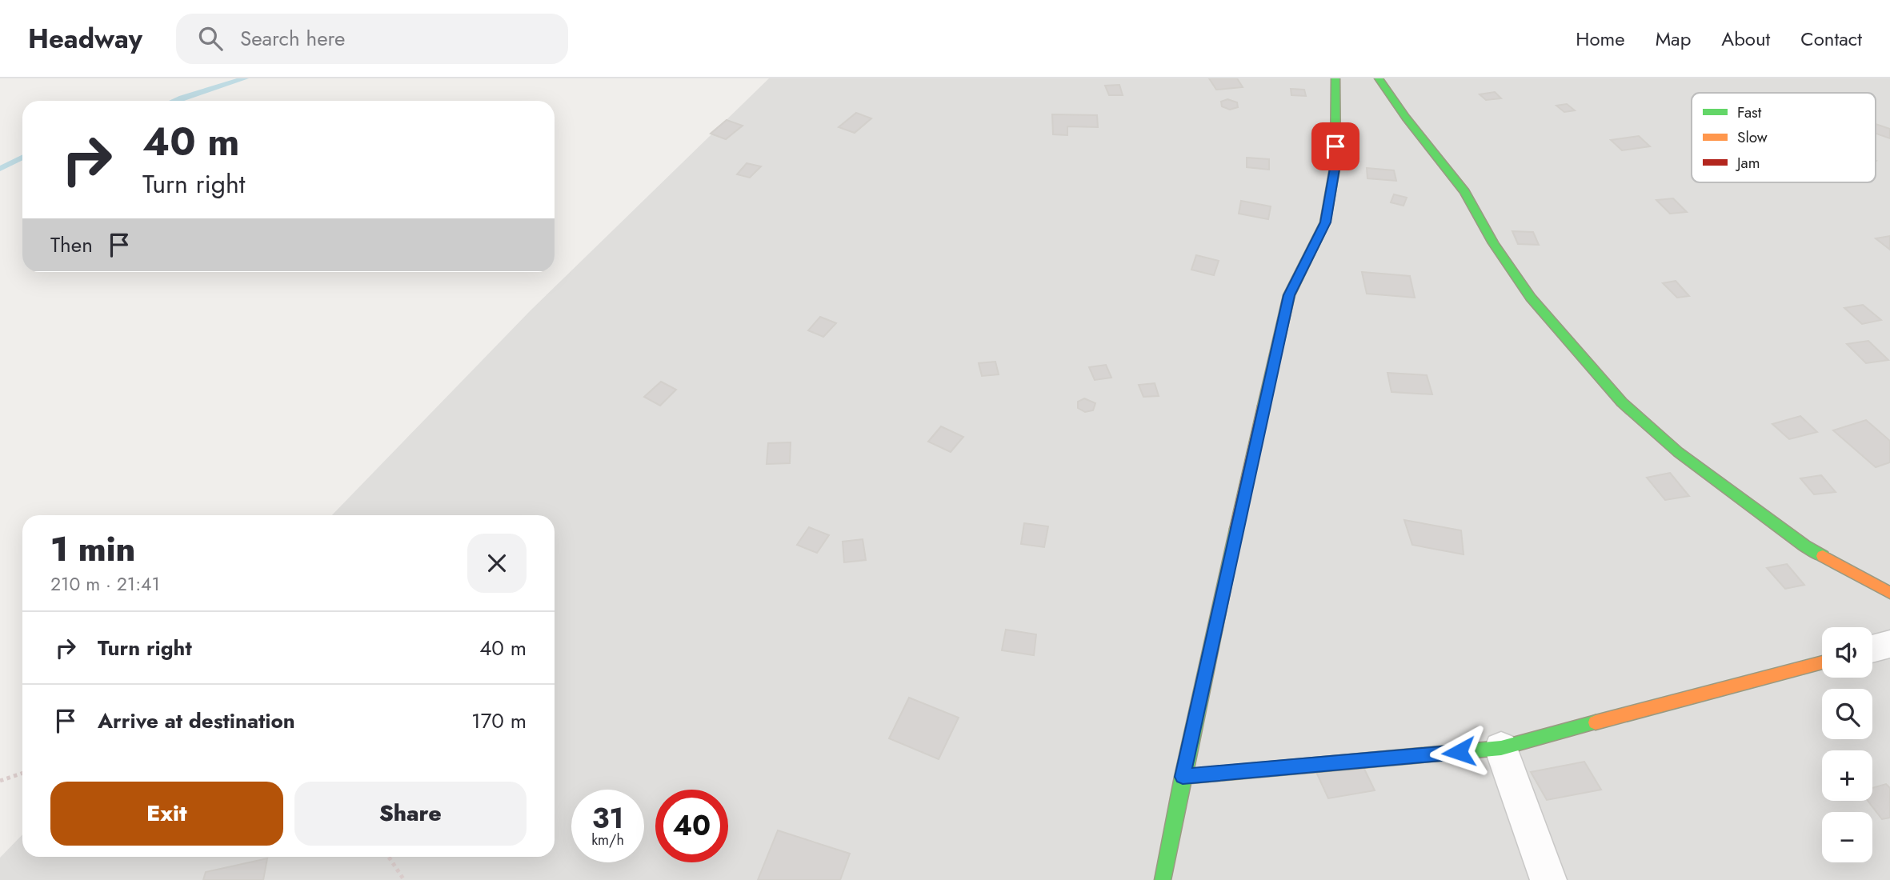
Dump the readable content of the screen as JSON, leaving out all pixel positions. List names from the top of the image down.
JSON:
{
  "legend": ["Fast", "Slow", "Jam"],
  "page": {
    "header": "Headway",
    "search": "Search here",
    "nav": [
      "Home",
      "Map",
      "About",
      "Contact"
    ],
    "turn": ["40 m", "Turn right"],
    "then": "Then",
    "heading": ["1 min", "210 m · 21:41"],
    "list": [
      {
        "name": "Turn right",
        "value": "40 m"
      },
      {
        "name": "Arrive at destination",
        "value": "170 m"
      }
    ],
    "map_buttons": ["+", "−"],
    "buttons": ["Exit", "Share"],
    "speed": "31 km/h",
    "limit": "40"
  }
}
